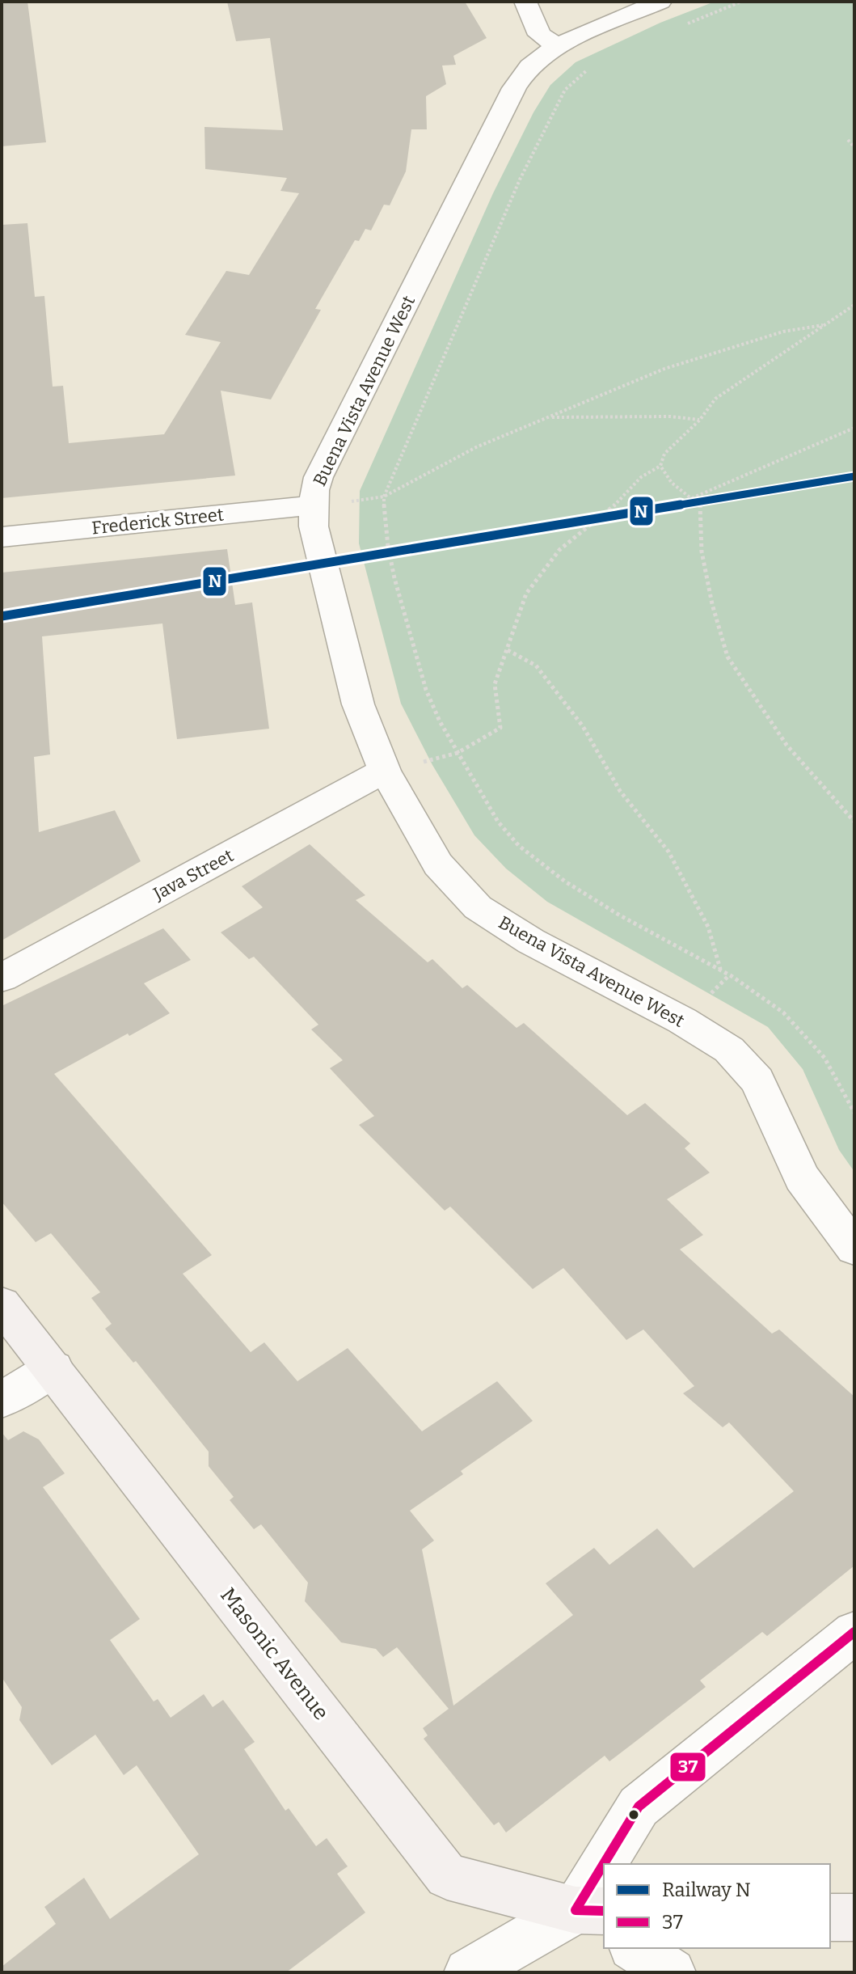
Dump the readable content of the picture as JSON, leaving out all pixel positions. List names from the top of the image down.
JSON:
{
  "streets": {
    "street": [
      "Buena Vista Avenue West",
      "Frederick Street",
      "Java Street",
      "Masonic Avenue"
    ]
  },
  "crossings": [
    ["Buena Vista Avenue West", "Frederick Street"],
    ["Buena Vista Avenue West", "Java Street"]
  ],
  "lines": ["rail line N", "transit line 37"],
  "legend": ["Railway N", "37"]
}
